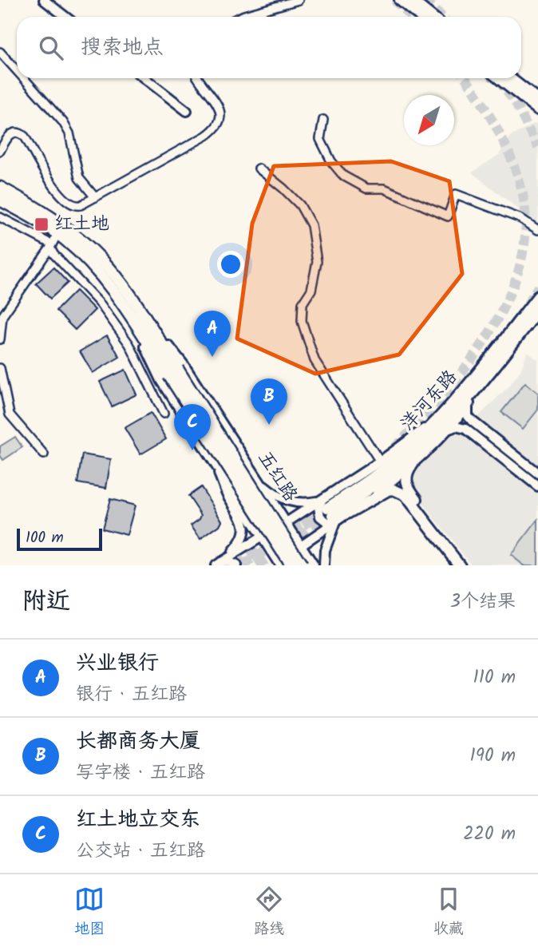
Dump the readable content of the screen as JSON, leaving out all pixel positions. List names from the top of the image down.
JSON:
{
  "streets": {
    "highway": ["五红路"],
    "main road": ["洋河东路"]
  },
  "places": {
    "transit": ["红土地"]
  },
  "scale_bar": "100 m",
  "north": "bottom left",
  "page": {
    "search": "搜索地点",
    "pins": ["A", "B", "C"],
    "scale": "100 m",
    "heading": ["附近", "3个结果"],
    "list": [
      {
        "mark": "A",
        "name": "兴业银行",
        "note": "银行 · 五红路",
        "value": "110 m"
      },
      {
        "mark": "B",
        "name": "长都商务大厦",
        "note": "写字楼 · 五红路",
        "value": "190 m"
      },
      {
        "mark": "C",
        "name": "红土地立交东",
        "note": "公交站 · 五红路",
        "value": "220 m"
      }
    ],
    "nav": ["地图", "路线", "收藏"]
  }
}
